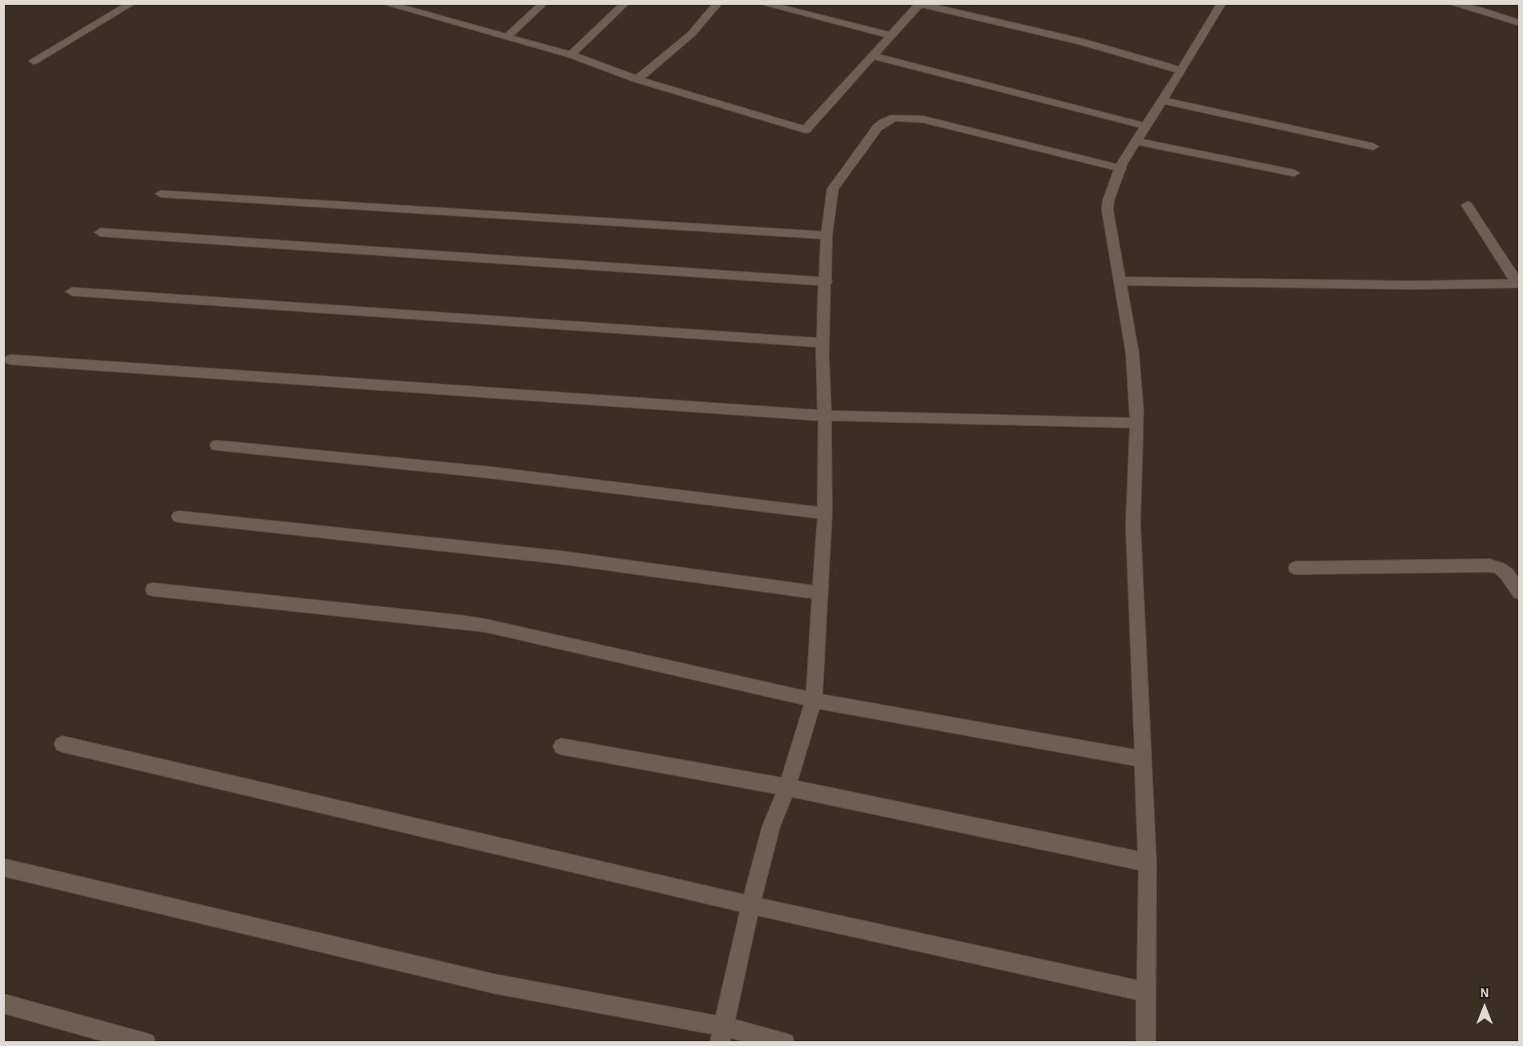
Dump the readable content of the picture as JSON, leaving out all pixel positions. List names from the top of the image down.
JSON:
{
  "north": "top"
}
